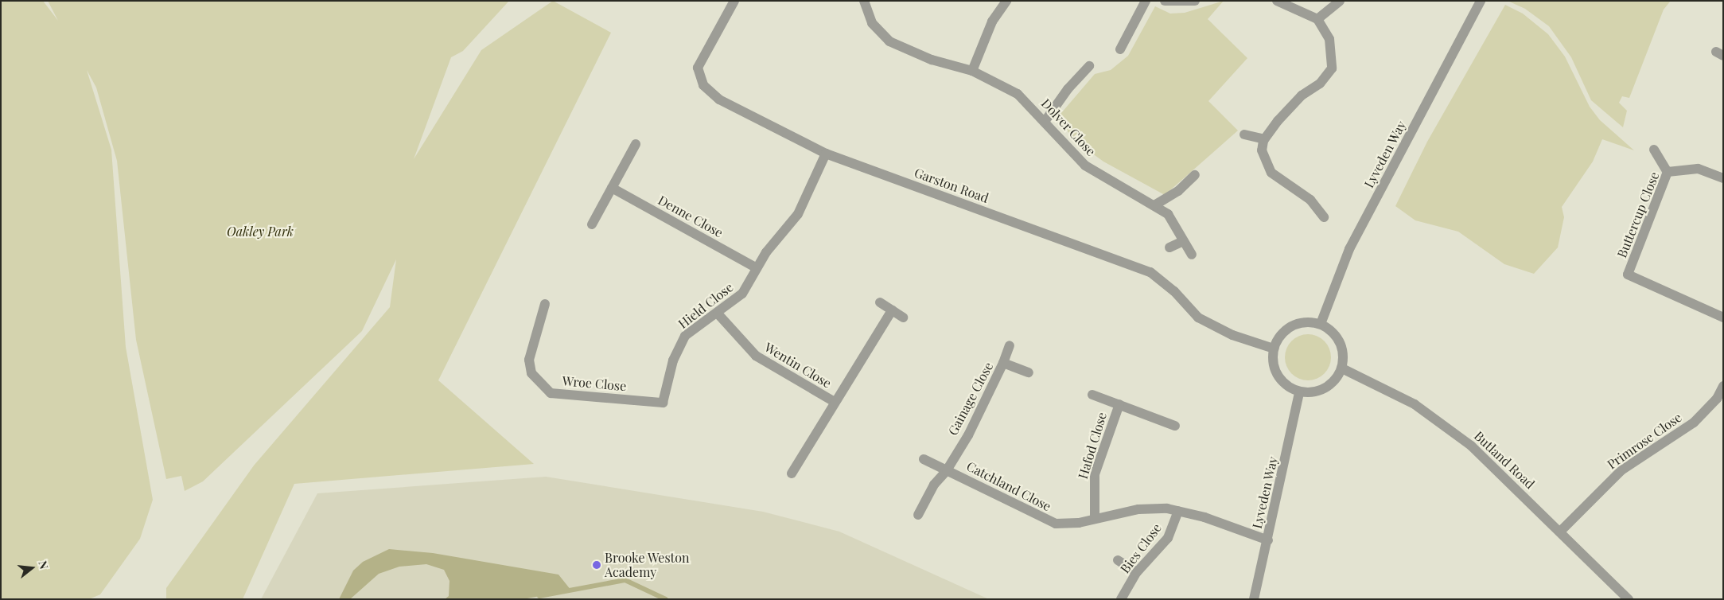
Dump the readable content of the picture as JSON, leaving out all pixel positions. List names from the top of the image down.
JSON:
{
  "streets": {
    "street": [
      "Dolver Close",
      "Lyveden Way",
      "Garston Road",
      "Buttercup Close",
      "Denne Close",
      "Hield Close",
      "Wentin Close",
      "Wroe Close",
      "Gainage Close",
      "Primrose Close",
      "Hafod Close",
      "Butland Road",
      "Catchland Close",
      "Bies Close"
    ]
  },
  "crossings": [
    ["Lyveden Way", "Garston Road"],
    ["Lyveden Way", "Butland Road"],
    ["Lyveden Way", "Catchland Close"],
    ["Garston Road", "Hield Close"],
    ["Garston Road", "Butland Road"],
    ["Denne Close", "Hield Close"],
    ["Hield Close", "Wentin Close"],
    ["Hield Close", "Wroe Close"],
    ["Gainage Close", "Catchland Close"],
    ["Primrose Close", "Butland Road"],
    ["Hafod Close", "Catchland Close"],
    ["Catchland Close", "Bies Close"]
  ],
  "parks": ["Oakley Park"],
  "places": ["Brooke Weston Academy"],
  "north": "right"
}
